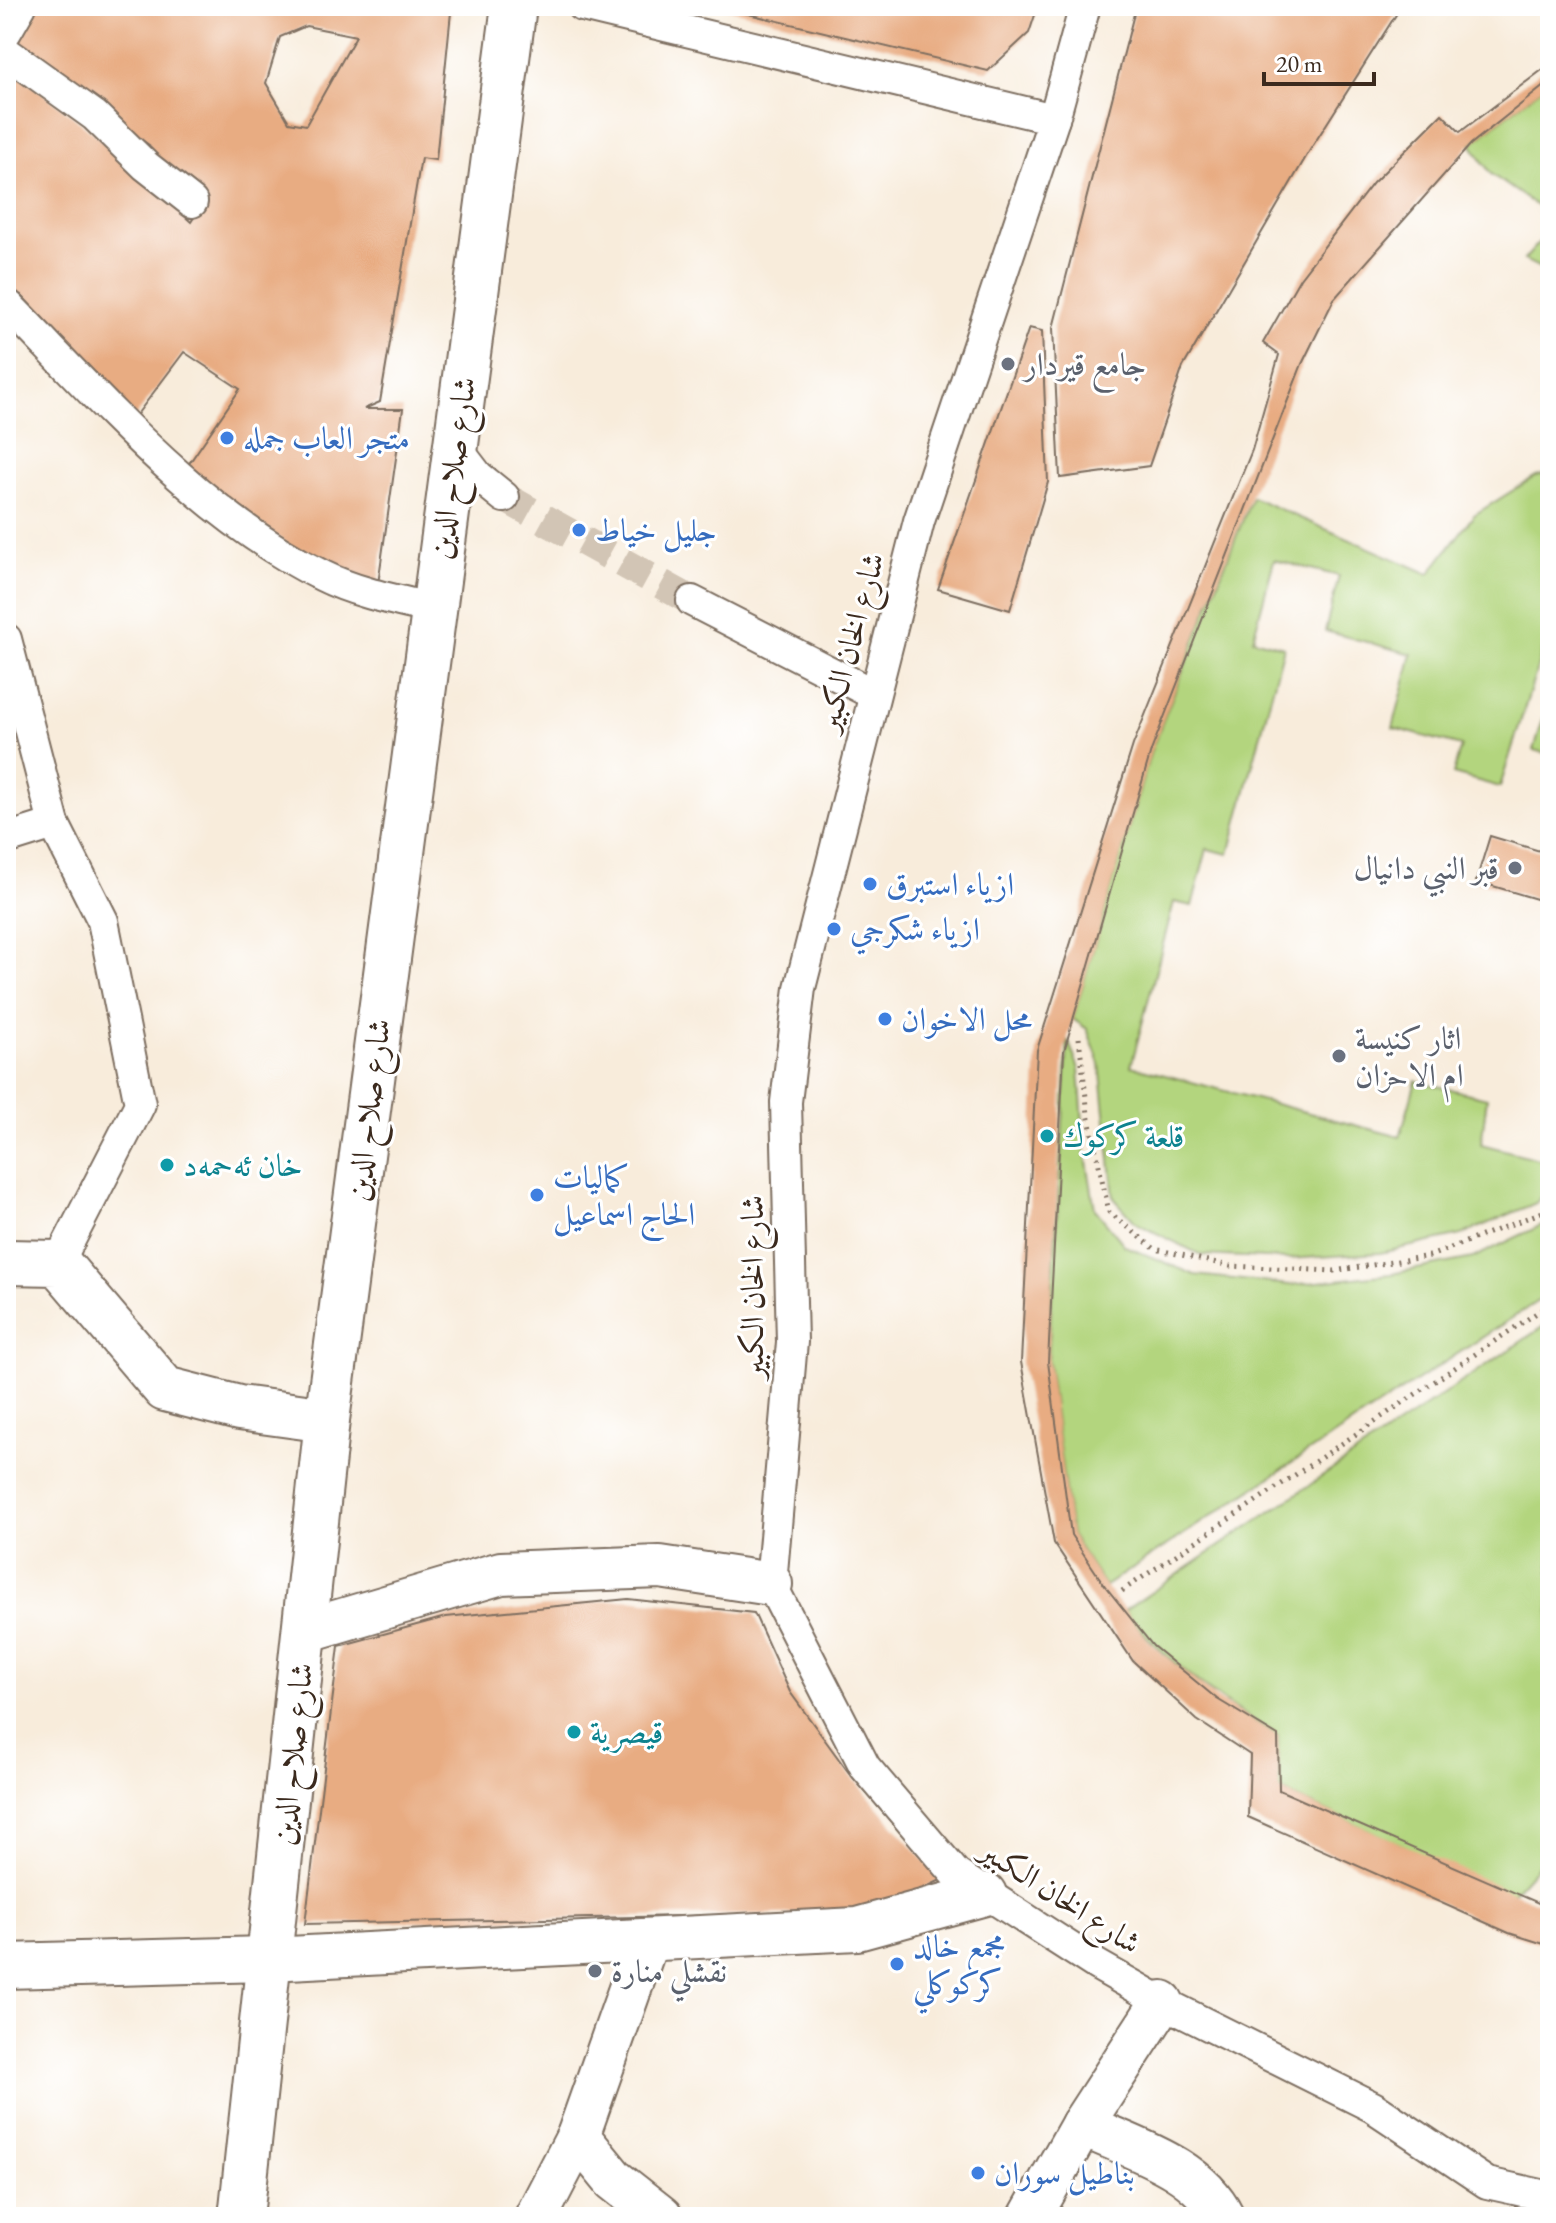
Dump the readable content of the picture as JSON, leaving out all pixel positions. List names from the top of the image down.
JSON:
{
  "streets": {
    "street": ["شارع صلاح الدين", "شارع الخان الكبير"]
  },
  "places": [
    "جامع قيردار",
    "متجر العاب جمله",
    "جليل خياط",
    "قبر النبي دانيال",
    "ازياء استبرق",
    "ازياء شكرجي",
    "محل الاخوان",
    "اثار كنيسة ام الاحزان",
    "قلعة كركوك",
    "خان ئەحمەد",
    "كماليات الحاج اسماعيل",
    "قيصرية",
    "مجمع خالد كركوكلي",
    "نقشلي منارة",
    "بناطيل سوران"
  ],
  "scale_bar": "20 m"
}
